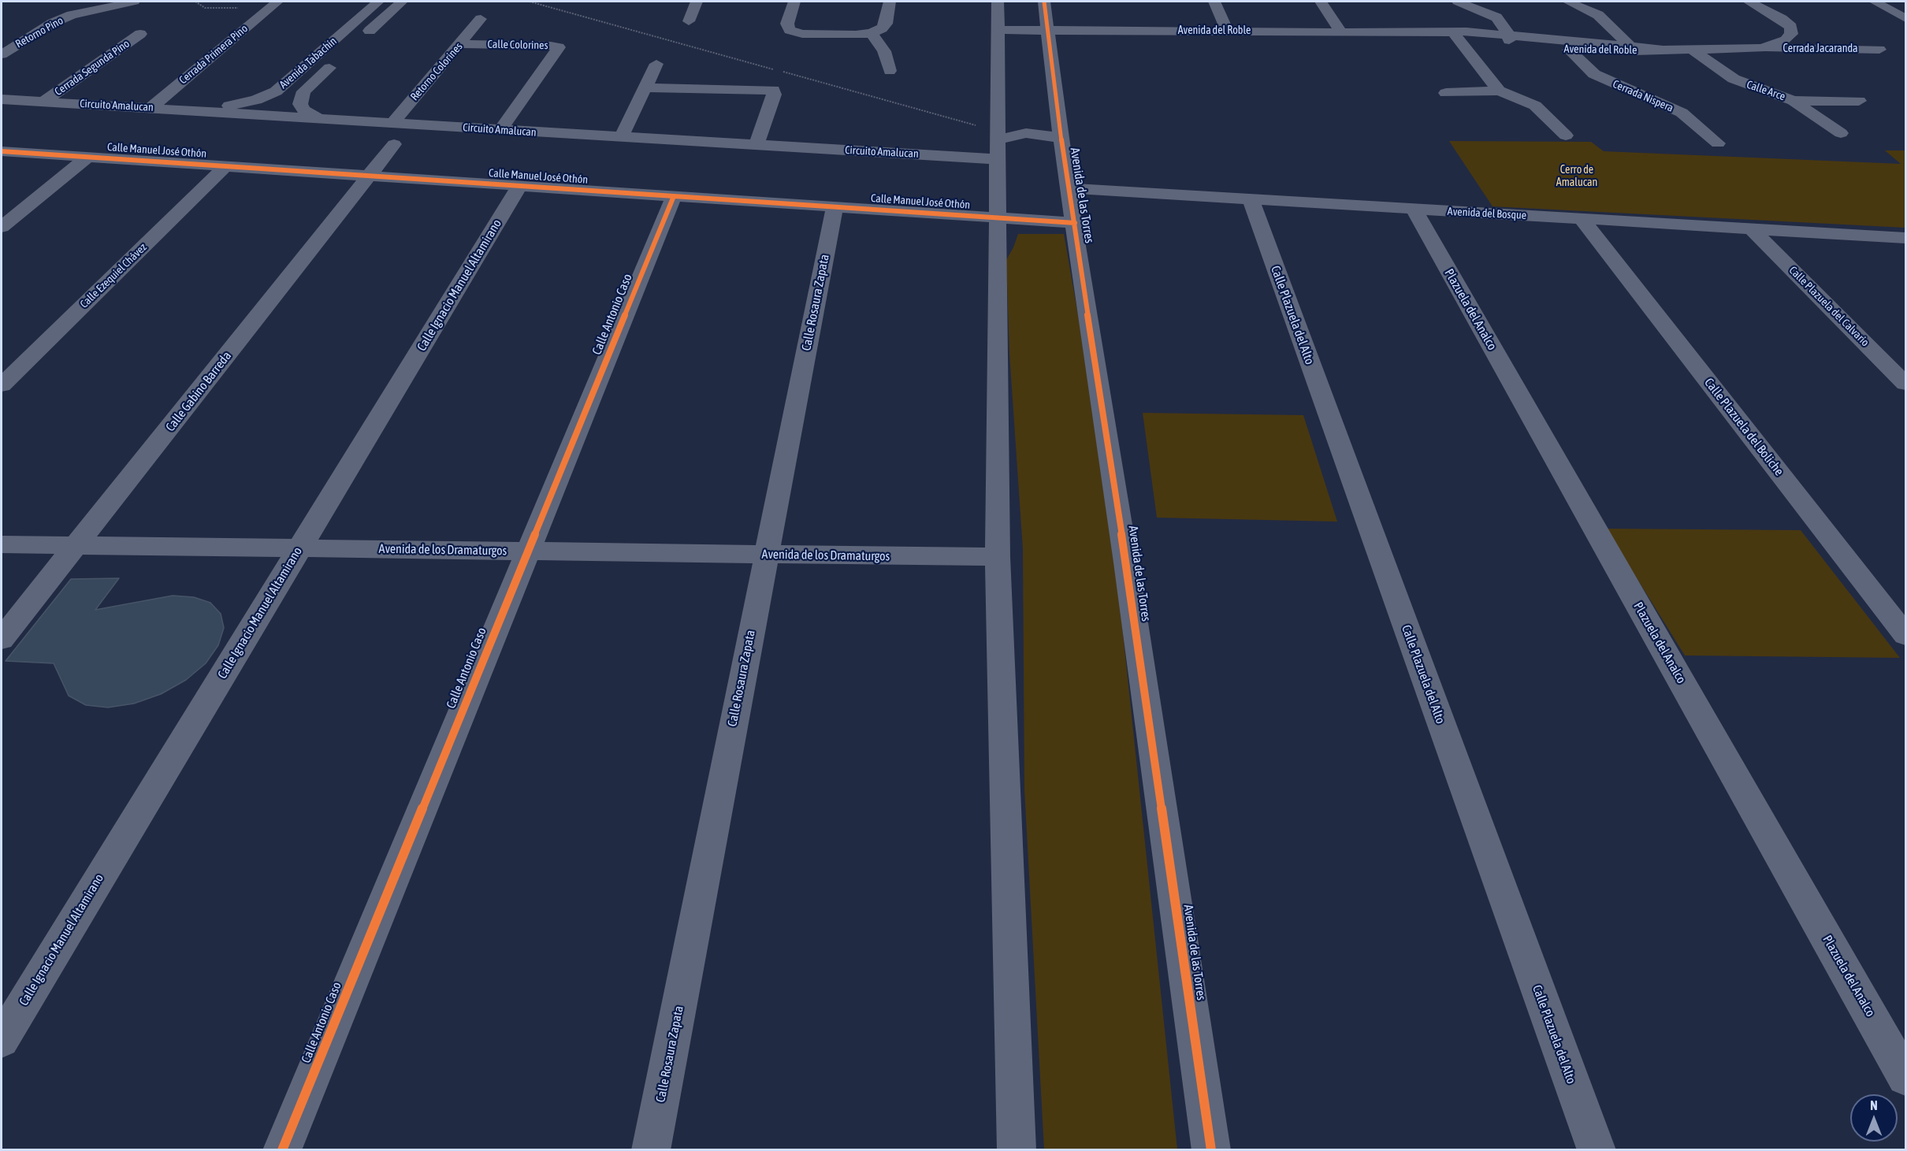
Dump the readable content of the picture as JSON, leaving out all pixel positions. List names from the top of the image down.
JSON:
{
  "streets": {
    "street": [
      "Avenida del Roble",
      "Retorno Pino",
      "Calle Colorines",
      "Cerrada Jacaranda",
      "Cerrada Primera Pino",
      "Avenida Tabachín",
      "Cerrada Segunda Pino",
      "Retorno Colorines",
      "Calle Arce",
      "Cerrada Nispera",
      "Circuito Amalucan",
      "Calle Manuel José Othón",
      "Avenida de las Torres",
      "Avenida del Bosque",
      "Calle Ezequiel Chávez",
      "Calle Ignacio Manuel Altamirano",
      "Calle Rosaura Zapata",
      "Calle Plazuela del Calvario",
      "Plazuela del Analco",
      "Calle Antonio Caso",
      "Calle Plazuela del Alto",
      "Calle Gabino Barreda",
      "Calle Plazuela del Boliche",
      "Avenida de los Dramaturgos"
    ]
  },
  "crossings": [
    ["Avenida del Roble", "Cerrada Jacaranda"],
    ["Avenida del Roble", "Calle Arce"],
    ["Avenida del Roble", "Cerrada Nispera"],
    ["Avenida del Roble", "Avenida de las Torres"],
    ["Calle Colorines", "Retorno Colorines"],
    ["Calle Colorines", "Circuito Amalucan"],
    ["Cerrada Primera Pino", "Circuito Amalucan"],
    ["Avenida Tabachín", "Circuito Amalucan"],
    ["Cerrada Segunda Pino", "Circuito Amalucan"],
    ["Retorno Colorines", "Circuito Amalucan"],
    ["Retorno Colorines", "Calle Gabino Barreda"],
    ["Circuito Amalucan", "Avenida de las Torres"],
    ["Circuito Amalucan", "Calle Gabino Barreda"],
    ["Calle Manuel José Othón", "Avenida de las Torres"],
    ["Calle Manuel José Othón", "Calle Ezequiel Chávez"],
    ["Calle Manuel José Othón", "Calle Ignacio Manuel Altamirano"],
    ["Calle Manuel José Othón", "Calle Rosaura Zapata"],
    ["Calle Manuel José Othón", "Calle Antonio Caso"],
    ["Calle Manuel José Othón", "Calle Gabino Barreda"],
    ["Avenida de las Torres", "Avenida del Bosque"],
    ["Avenida del Bosque", "Calle Plazuela del Calvario"],
    ["Avenida del Bosque", "Plazuela del Analco"],
    ["Avenida del Bosque", "Calle Plazuela del Alto"],
    ["Avenida del Bosque", "Calle Plazuela del Boliche"],
    ["Calle Ignacio Manuel Altamirano", "Avenida de los Dramaturgos"],
    ["Calle Rosaura Zapata", "Avenida de los Dramaturgos"],
    ["Calle Antonio Caso", "Avenida de los Dramaturgos"],
    ["Calle Gabino Barreda", "Avenida de los Dramaturgos"]
  ],
  "parks": ["Cerro de Amalucan"],
  "north": "top"
}
